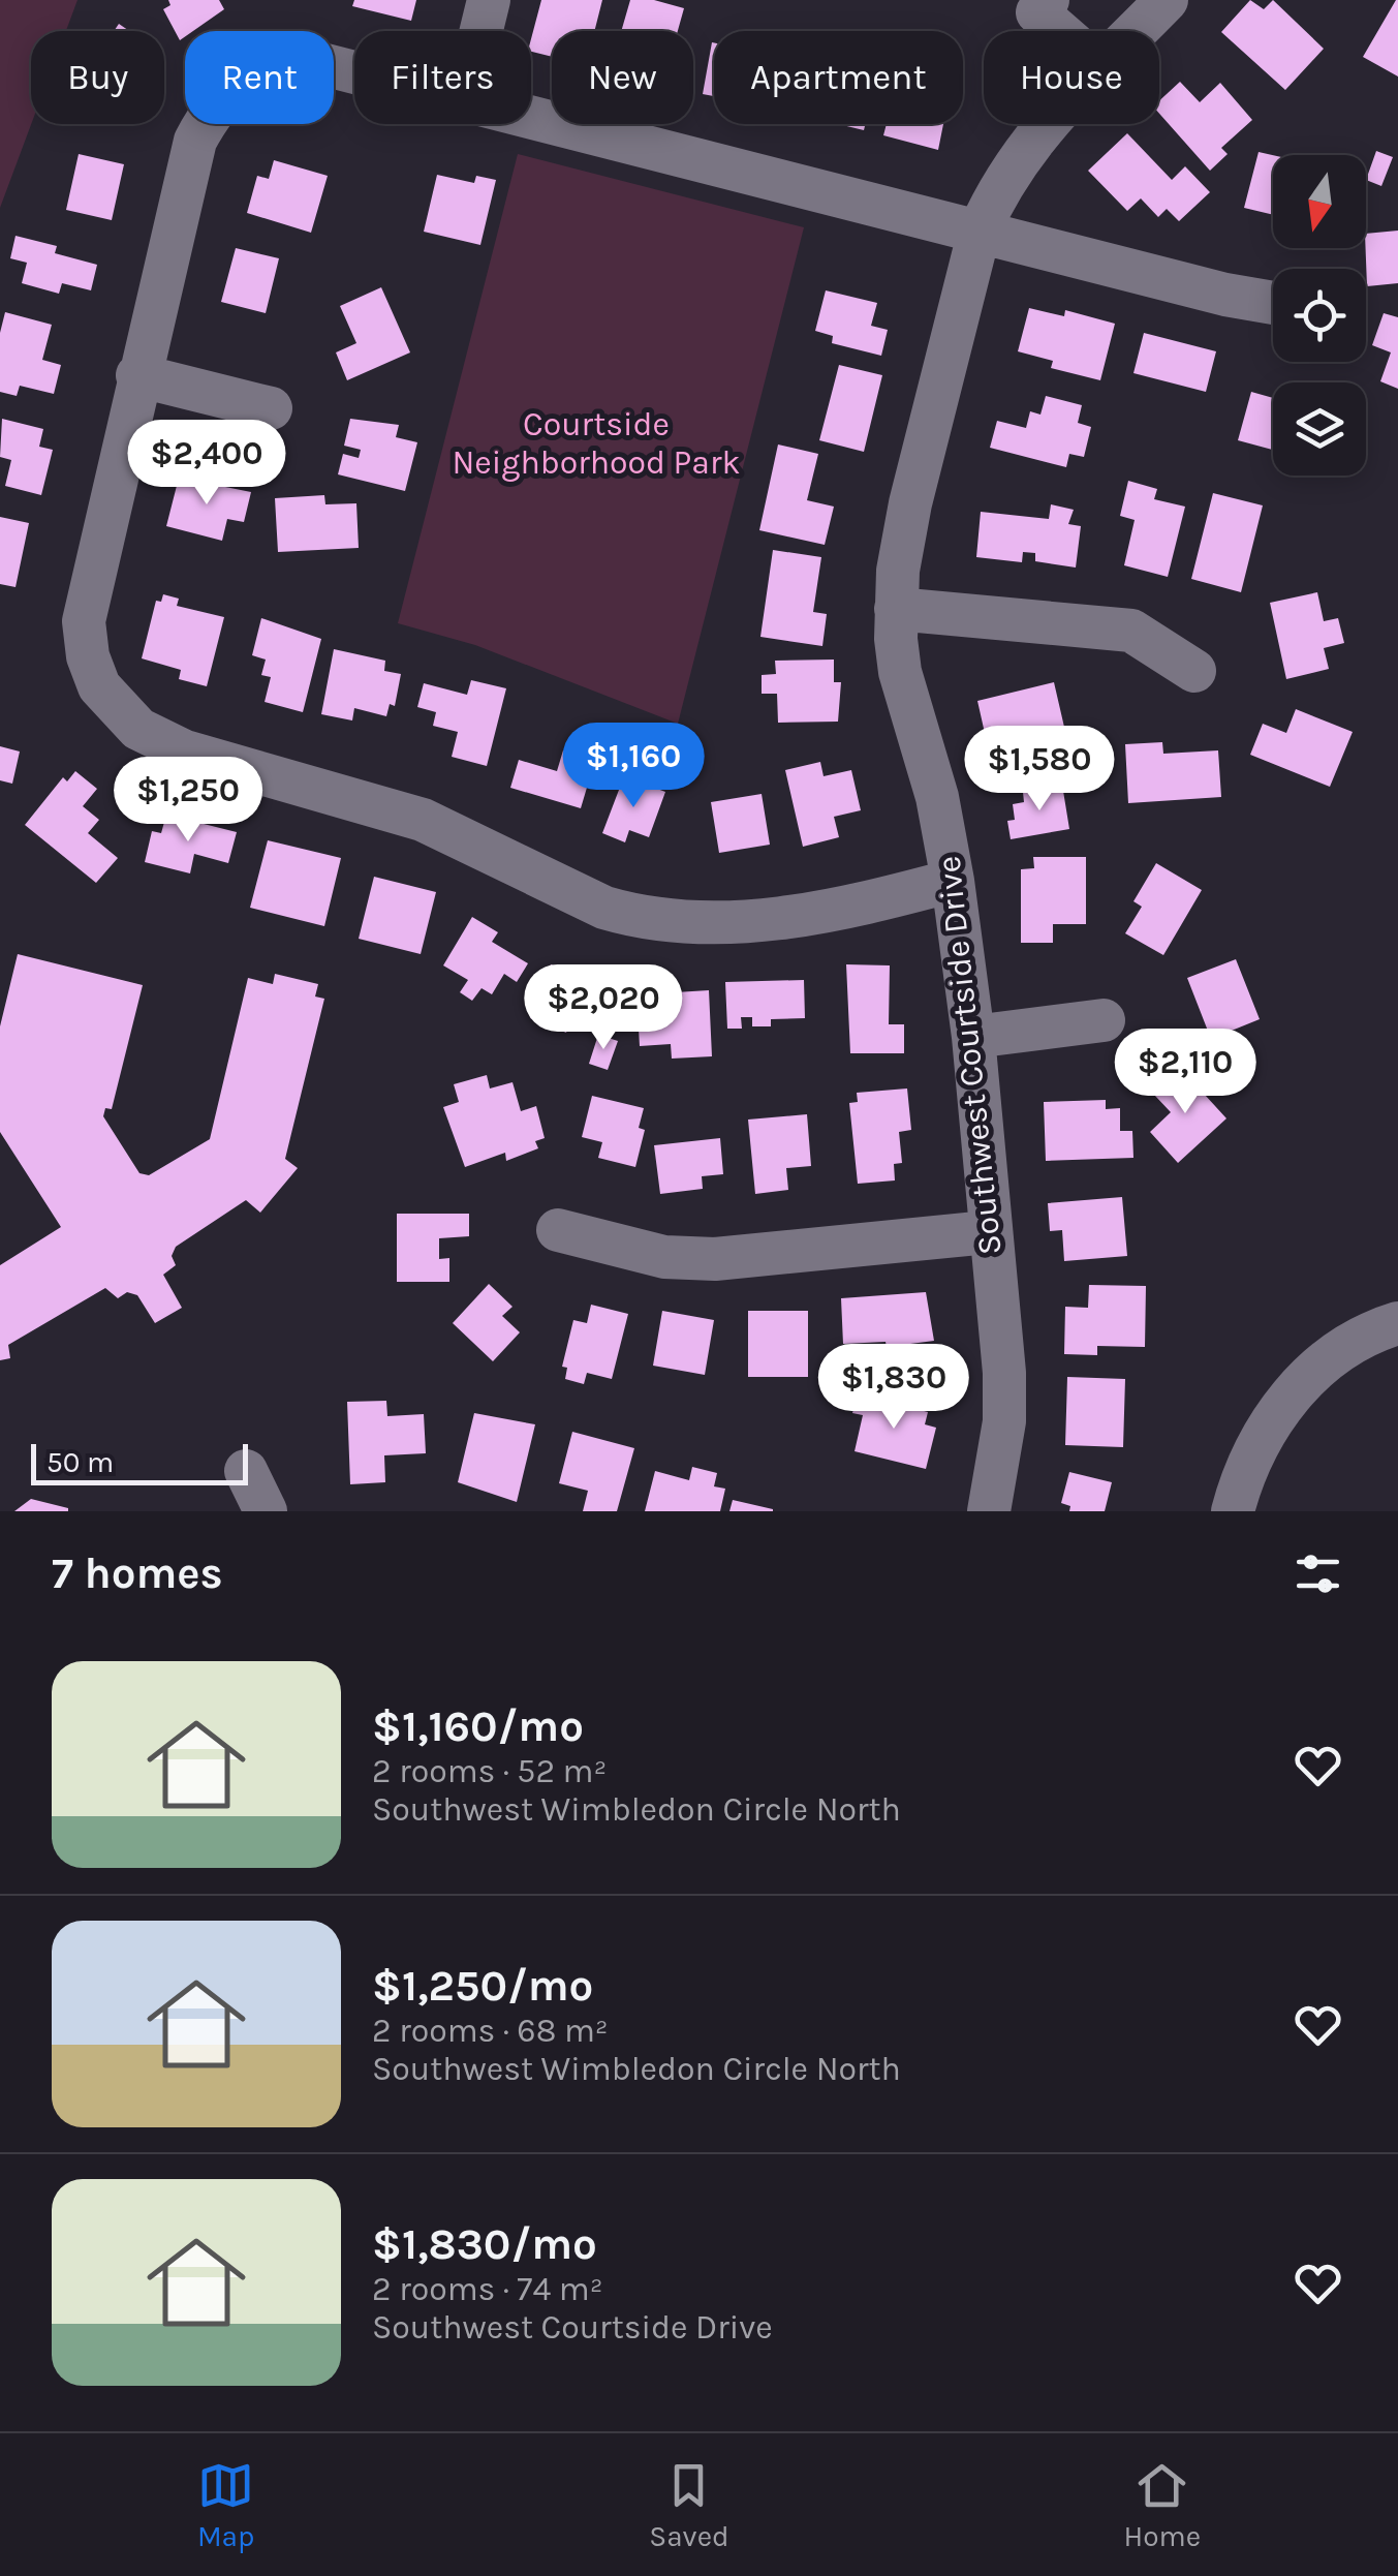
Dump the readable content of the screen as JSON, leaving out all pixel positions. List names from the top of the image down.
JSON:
{
  "streets": {
    "street": ["Southwest Courtside Drive"]
  },
  "parks": ["Courtside Neighborhood Park"],
  "scale_bar": "50 m",
  "north": "bottom",
  "page": {
    "chip": [
      "Buy",
      "Rent",
      "Filters",
      "New",
      "Apartment",
      "House"
    ],
    "price": [
      "$2,400",
      "$1,160",
      "$1,580",
      "$1,250",
      "$2,020",
      "$2,110",
      "$1,830"
    ],
    "scale": "50 m",
    "heading": "7 homes",
    "list": [
      {
        "name": "$1,160/mo",
        "note": "2 rooms · 52 m² · Southwest Wimbledon Circle North"
      },
      {
        "name": "$1,250/mo",
        "note": "2 rooms · 68 m² · Southwest Wimbledon Circle North"
      },
      {
        "name": "$1,830/mo",
        "note": "2 rooms · 74 m² · Southwest Courtside Drive"
      }
    ],
    "tabs": ["Map", "Saved", "Home"]
  }
}
